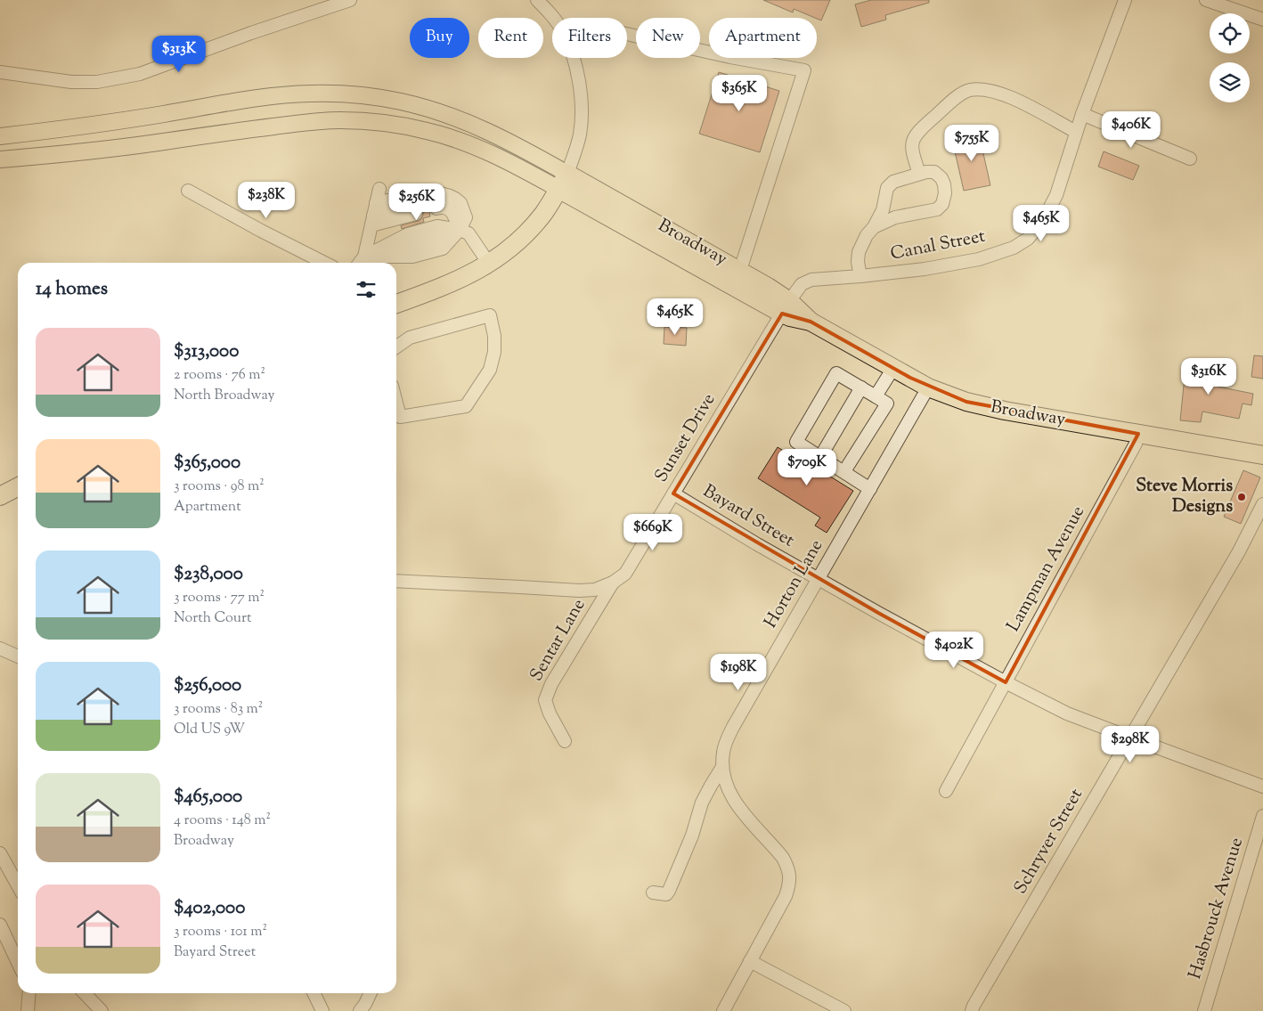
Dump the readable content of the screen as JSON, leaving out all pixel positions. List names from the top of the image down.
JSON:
{
  "streets": {
    "highway": ["Broadway"],
    "street": [
      "Canal Street",
      "Sunset Drive",
      "Bayard Street",
      "Lampman Avenue",
      "Horton Lane",
      "Sentar Lane",
      "Schryver Street",
      "Hasbrouck Avenue"
    ]
  },
  "crossings": [
    ["Broadway", "Canal Street"],
    ["Broadway", "Sunset Drive"],
    ["Broadway", "Lampman Avenue"],
    ["Broadway", "Horton Lane"],
    ["Canal Street", "Sunset Drive"],
    ["Sunset Drive", "Bayard Street"],
    ["Sunset Drive", "Sentar Lane"],
    ["Bayard Street", "Lampman Avenue"],
    ["Bayard Street", "Horton Lane"],
    ["Bayard Street", "Schryver Street"]
  ],
  "places": ["Steve Morris Designs"],
  "page": {
    "chip": [
      "Buy",
      "Rent",
      "Filters",
      "New",
      "Apartment"
    ],
    "price": [
      "$313K",
      "$365K",
      "$406K",
      "$755K",
      "$238K",
      "$256K",
      "$465K",
      "$465K",
      "$316K",
      "$709K",
      "$669K",
      "$402K",
      "$198K",
      "$298K"
    ],
    "heading": "14 homes",
    "list": [
      {
        "name": "$313,000",
        "note": "2 rooms · 76 m² · North Broadway"
      },
      {
        "name": "$365,000",
        "note": "3 rooms · 98 m² · Apartment"
      },
      {
        "name": "$238,000",
        "note": "3 rooms · 77 m² · North Court"
      },
      {
        "name": "$256,000",
        "note": "3 rooms · 83 m² · Old US 9W"
      },
      {
        "name": "$465,000",
        "note": "4 rooms · 148 m² · Broadway"
      },
      {
        "name": "$402,000",
        "note": "3 rooms · 101 m² · Bayard Street"
      }
    ]
  }
}
